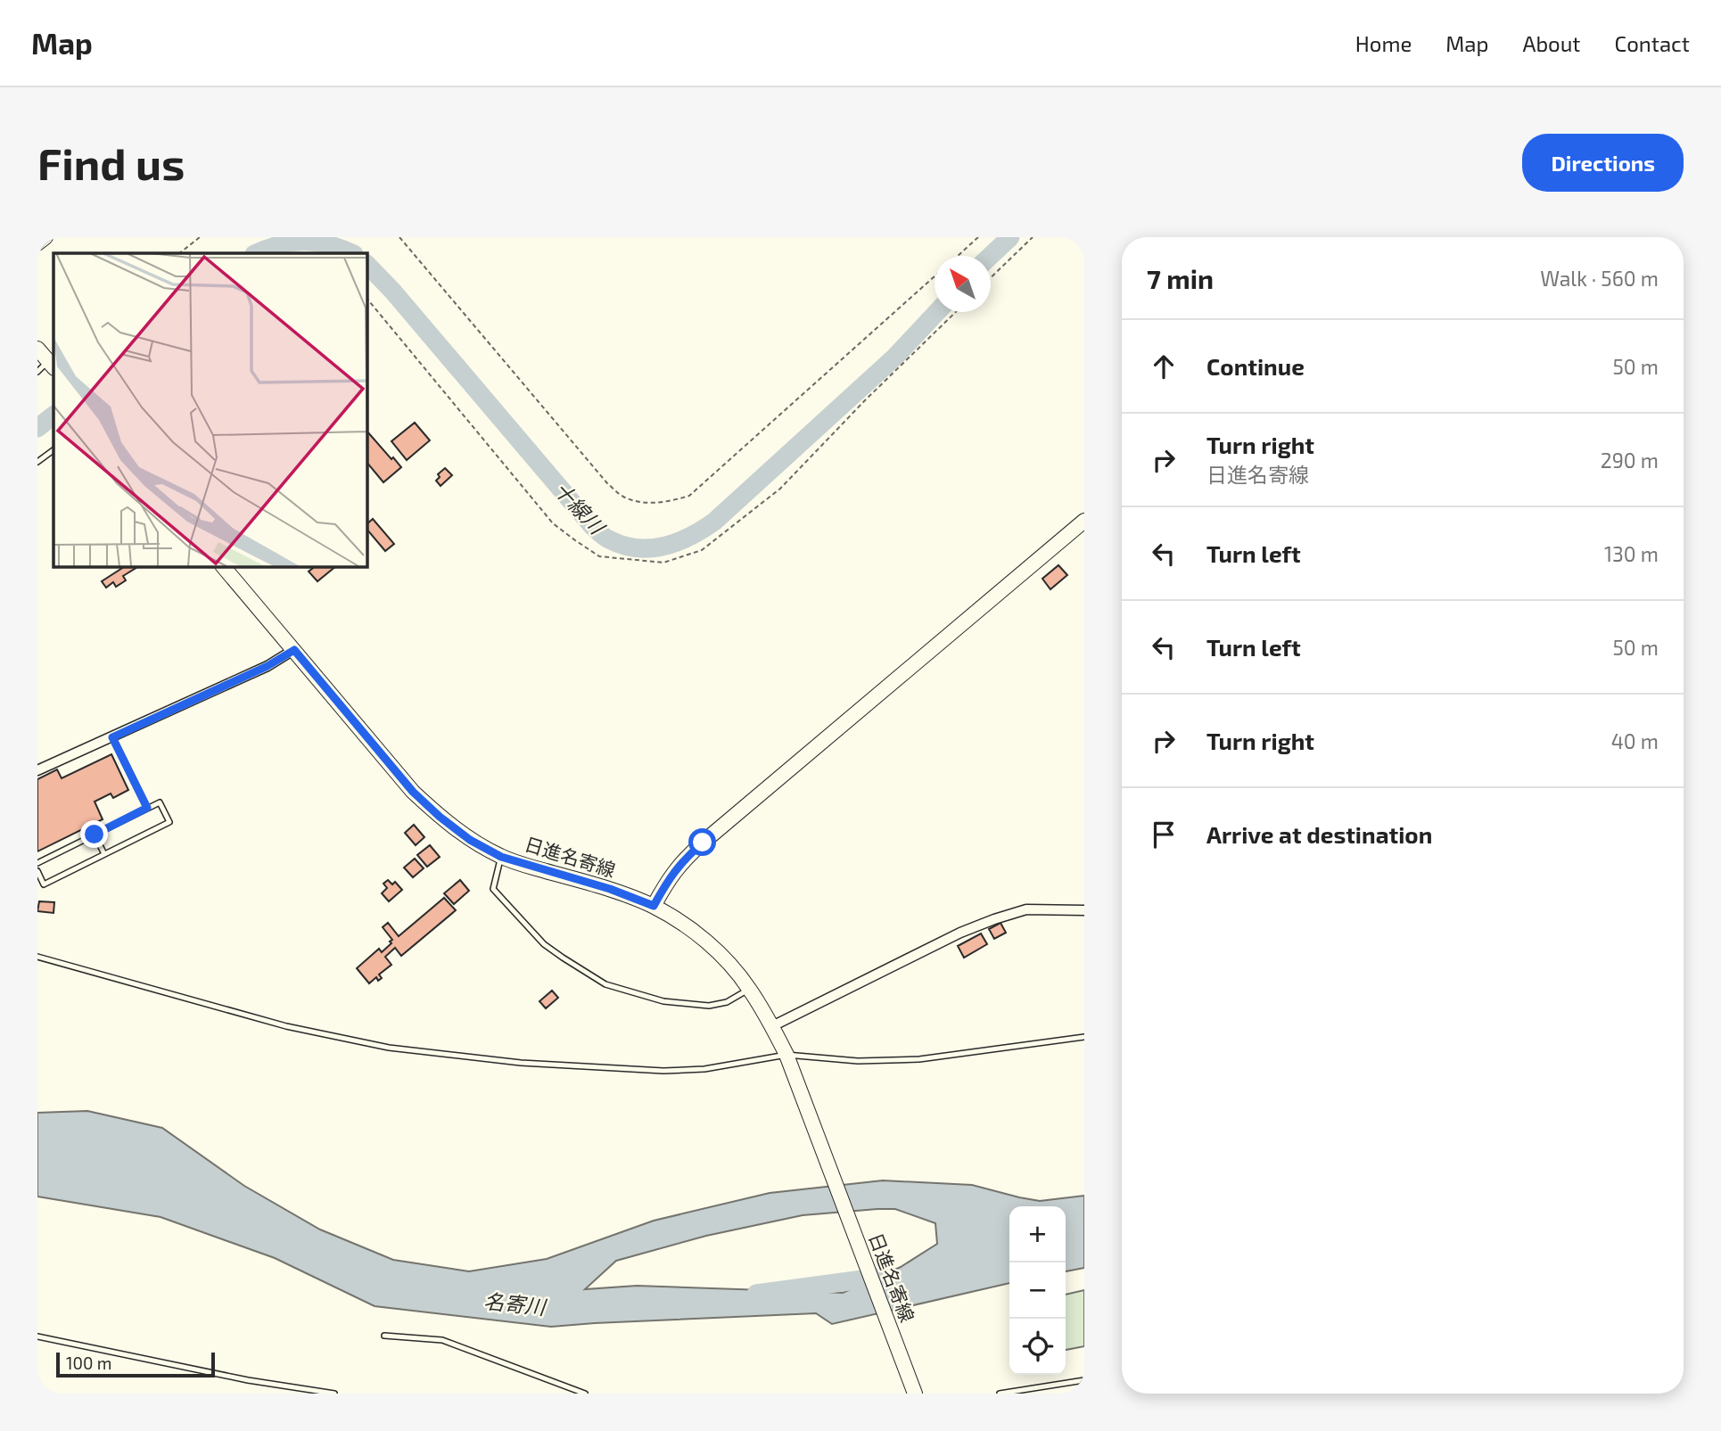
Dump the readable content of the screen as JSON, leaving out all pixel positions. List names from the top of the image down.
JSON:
{
  "streets": {
    "main road": ["日進名寄線"]
  },
  "water": ["十線川", "名寄川"],
  "scale_bar": "100 m",
  "north": "top left",
  "page": {
    "header": "Map",
    "nav": [
      "Home",
      "Map",
      "About",
      "Contact"
    ],
    "buttons": "Directions",
    "title": "Find us",
    "heading": ["7 min", "Walk · 560 m"],
    "list": [
      ["Continue", "50 m"],
      ["Turn right", "日進名寄線", "290 m"],
      ["Turn left", "130 m"],
      ["Turn left", "50 m"],
      ["Turn right", "40 m"],
      "Arrive at destination"
    ],
    "map_buttons": ["+", "−"],
    "scale": "100 m"
  }
}
